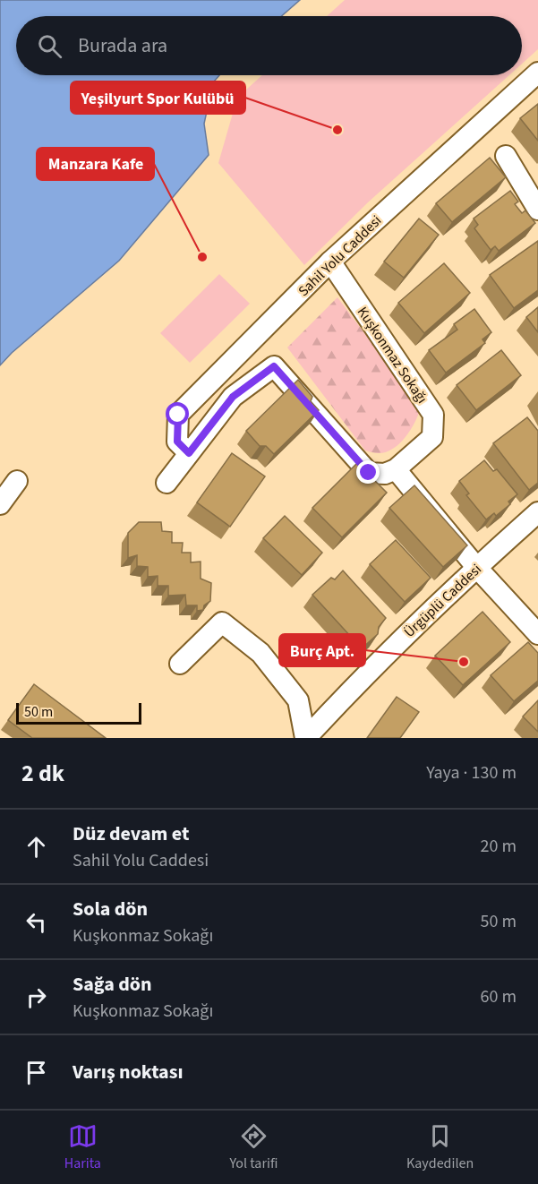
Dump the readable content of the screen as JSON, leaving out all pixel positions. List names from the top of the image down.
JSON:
{
  "streets": {
    "street": ["Sahil Yolu Caddesi", "Kuşkonmaz Sokağı", "Ürgüplü Caddesi"]
  },
  "crossings": [
    ["Sahil Yolu Caddesi", "Kuşkonmaz Sokağı"]
  ],
  "places": ["Yeşilyurt Spor Kulübü", "Manzara Kafe", "Burç Apt."],
  "scale_bar": "50 m",
  "page": {
    "search": "Burada ara",
    "scale": "50 m",
    "heading": ["2 dk", "Yaya · 130 m"],
    "list": [
      ["Düz devam et", "Sahil Yolu Caddesi", "20 m"],
      ["Sola dön", "Kuşkonmaz Sokağı", "50 m"],
      ["Sağa dön", "Kuşkonmaz Sokağı", "60 m"],
      "Varış noktası"
    ],
    "nav": ["Harita", "Yol tarifi", "Kaydedilen"]
  }
}
